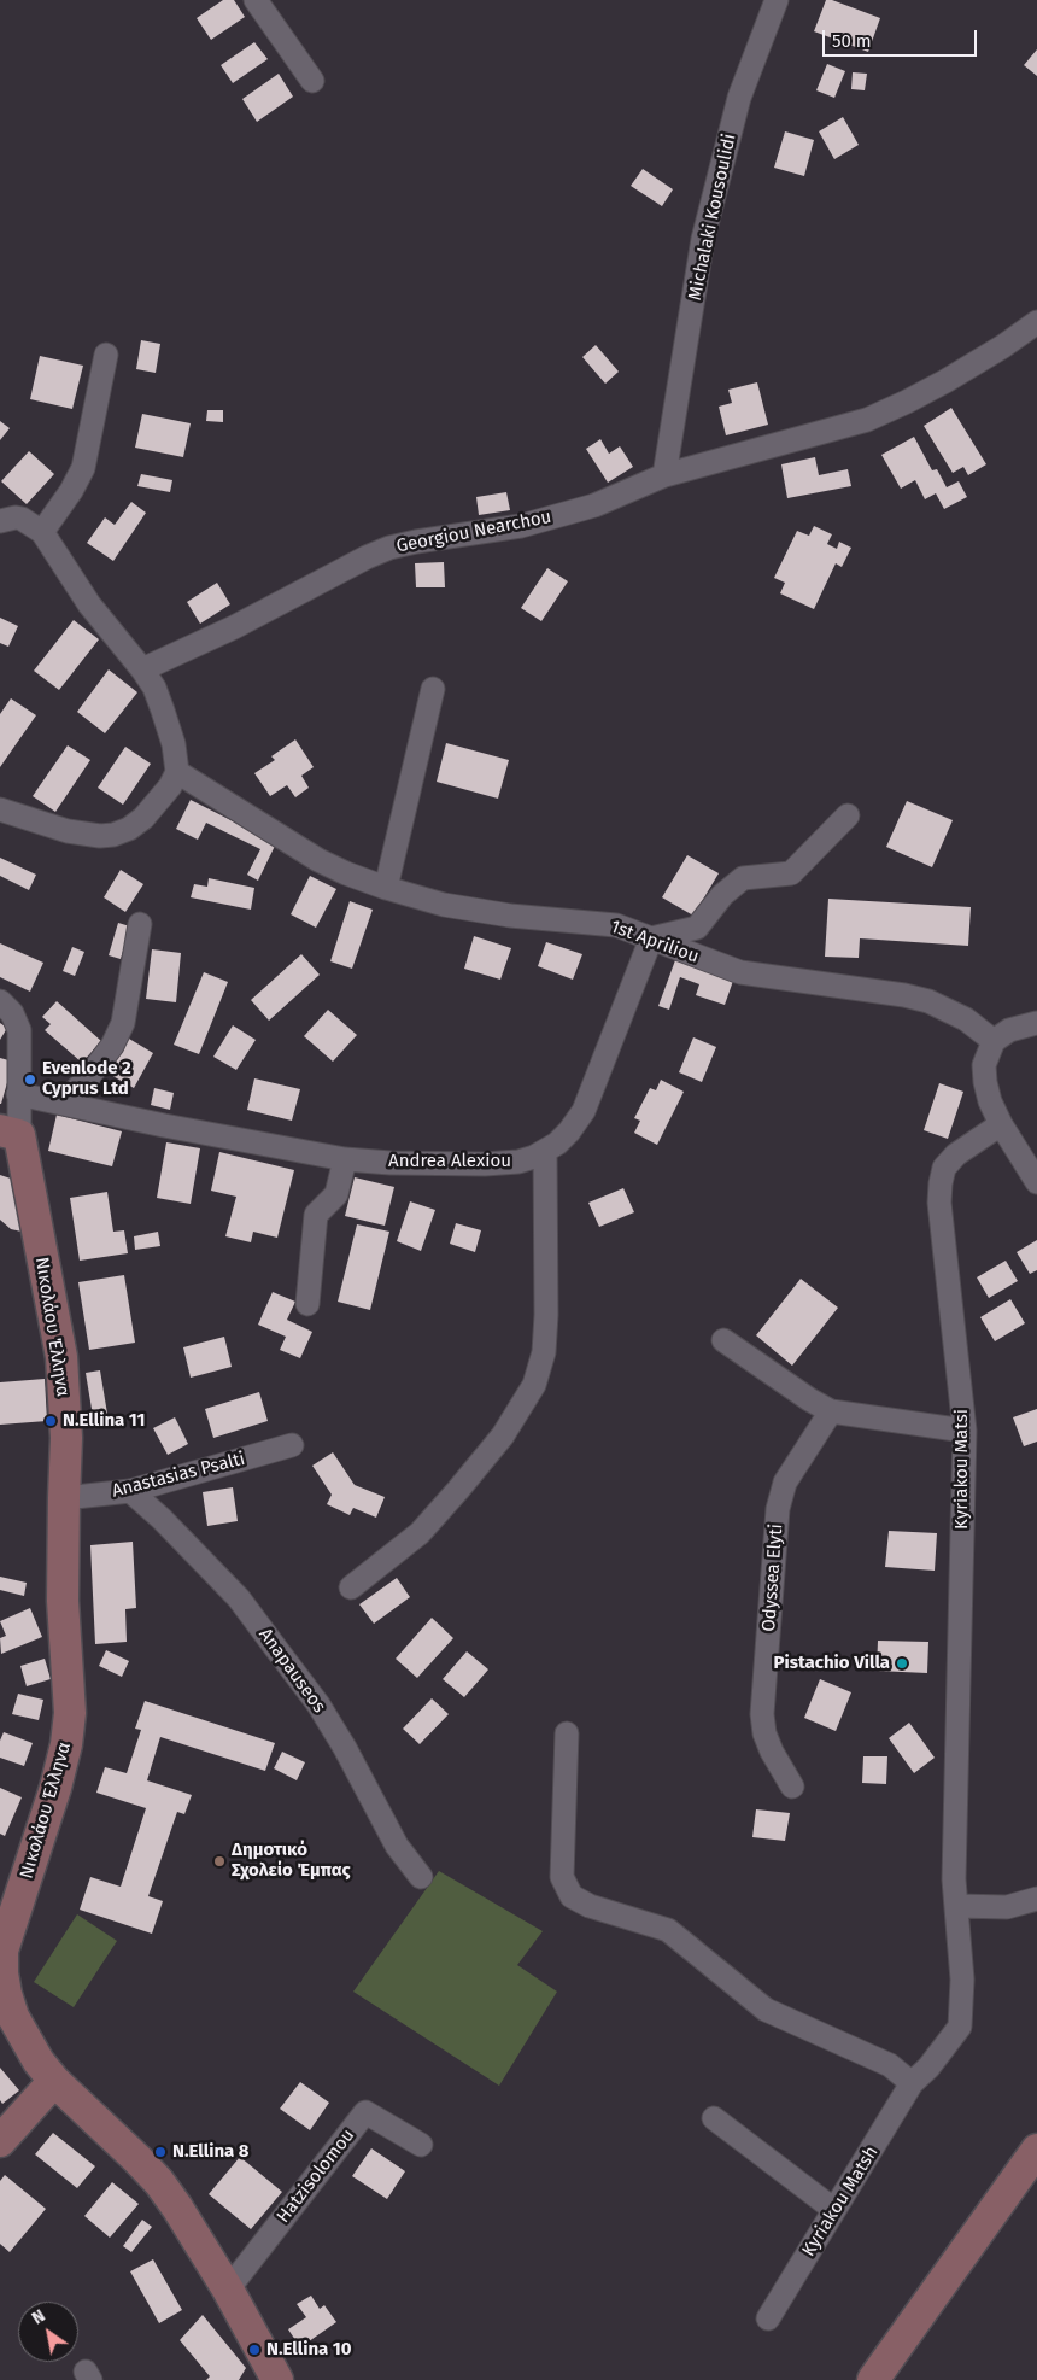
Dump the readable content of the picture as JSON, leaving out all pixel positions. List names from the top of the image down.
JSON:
{
  "streets": {
    "street": [
      "Michalaki Kousoulidi",
      "Georgiou Nearchou",
      "1st Apriliou",
      "Andrea Alexiou",
      "Νικολάου Έλληνα",
      "Kyriakou Matsi",
      "Anastasias Psalti",
      "Odyssea Elyti",
      "Anapauseos",
      "Hatzisolomou",
      "Kyriakou Matsh"
    ]
  },
  "crossings": [
    ["Michalaki Kousoulidi", "Georgiou Nearchou"],
    ["1st Apriliou", "Andrea Alexiou"],
    ["Νικολάου Έλληνα", "Anastasias Psalti"],
    ["Νικολάου Έλληνα", "Hatzisolomou"],
    ["Kyriakou Matsi", "Kyriakou Matsh"],
    ["Anastasias Psalti", "Anapauseos"]
  ],
  "places": [
    "Evenlode 2 Cyprus Ltd",
    "N.Ellina 11",
    "Pistachio Villa",
    "Δημοτικό Σχολείο Έμπας",
    "N.Ellina 8",
    "N.Ellina 10"
  ],
  "scale_bar": "50 m",
  "north": "top left"
}
